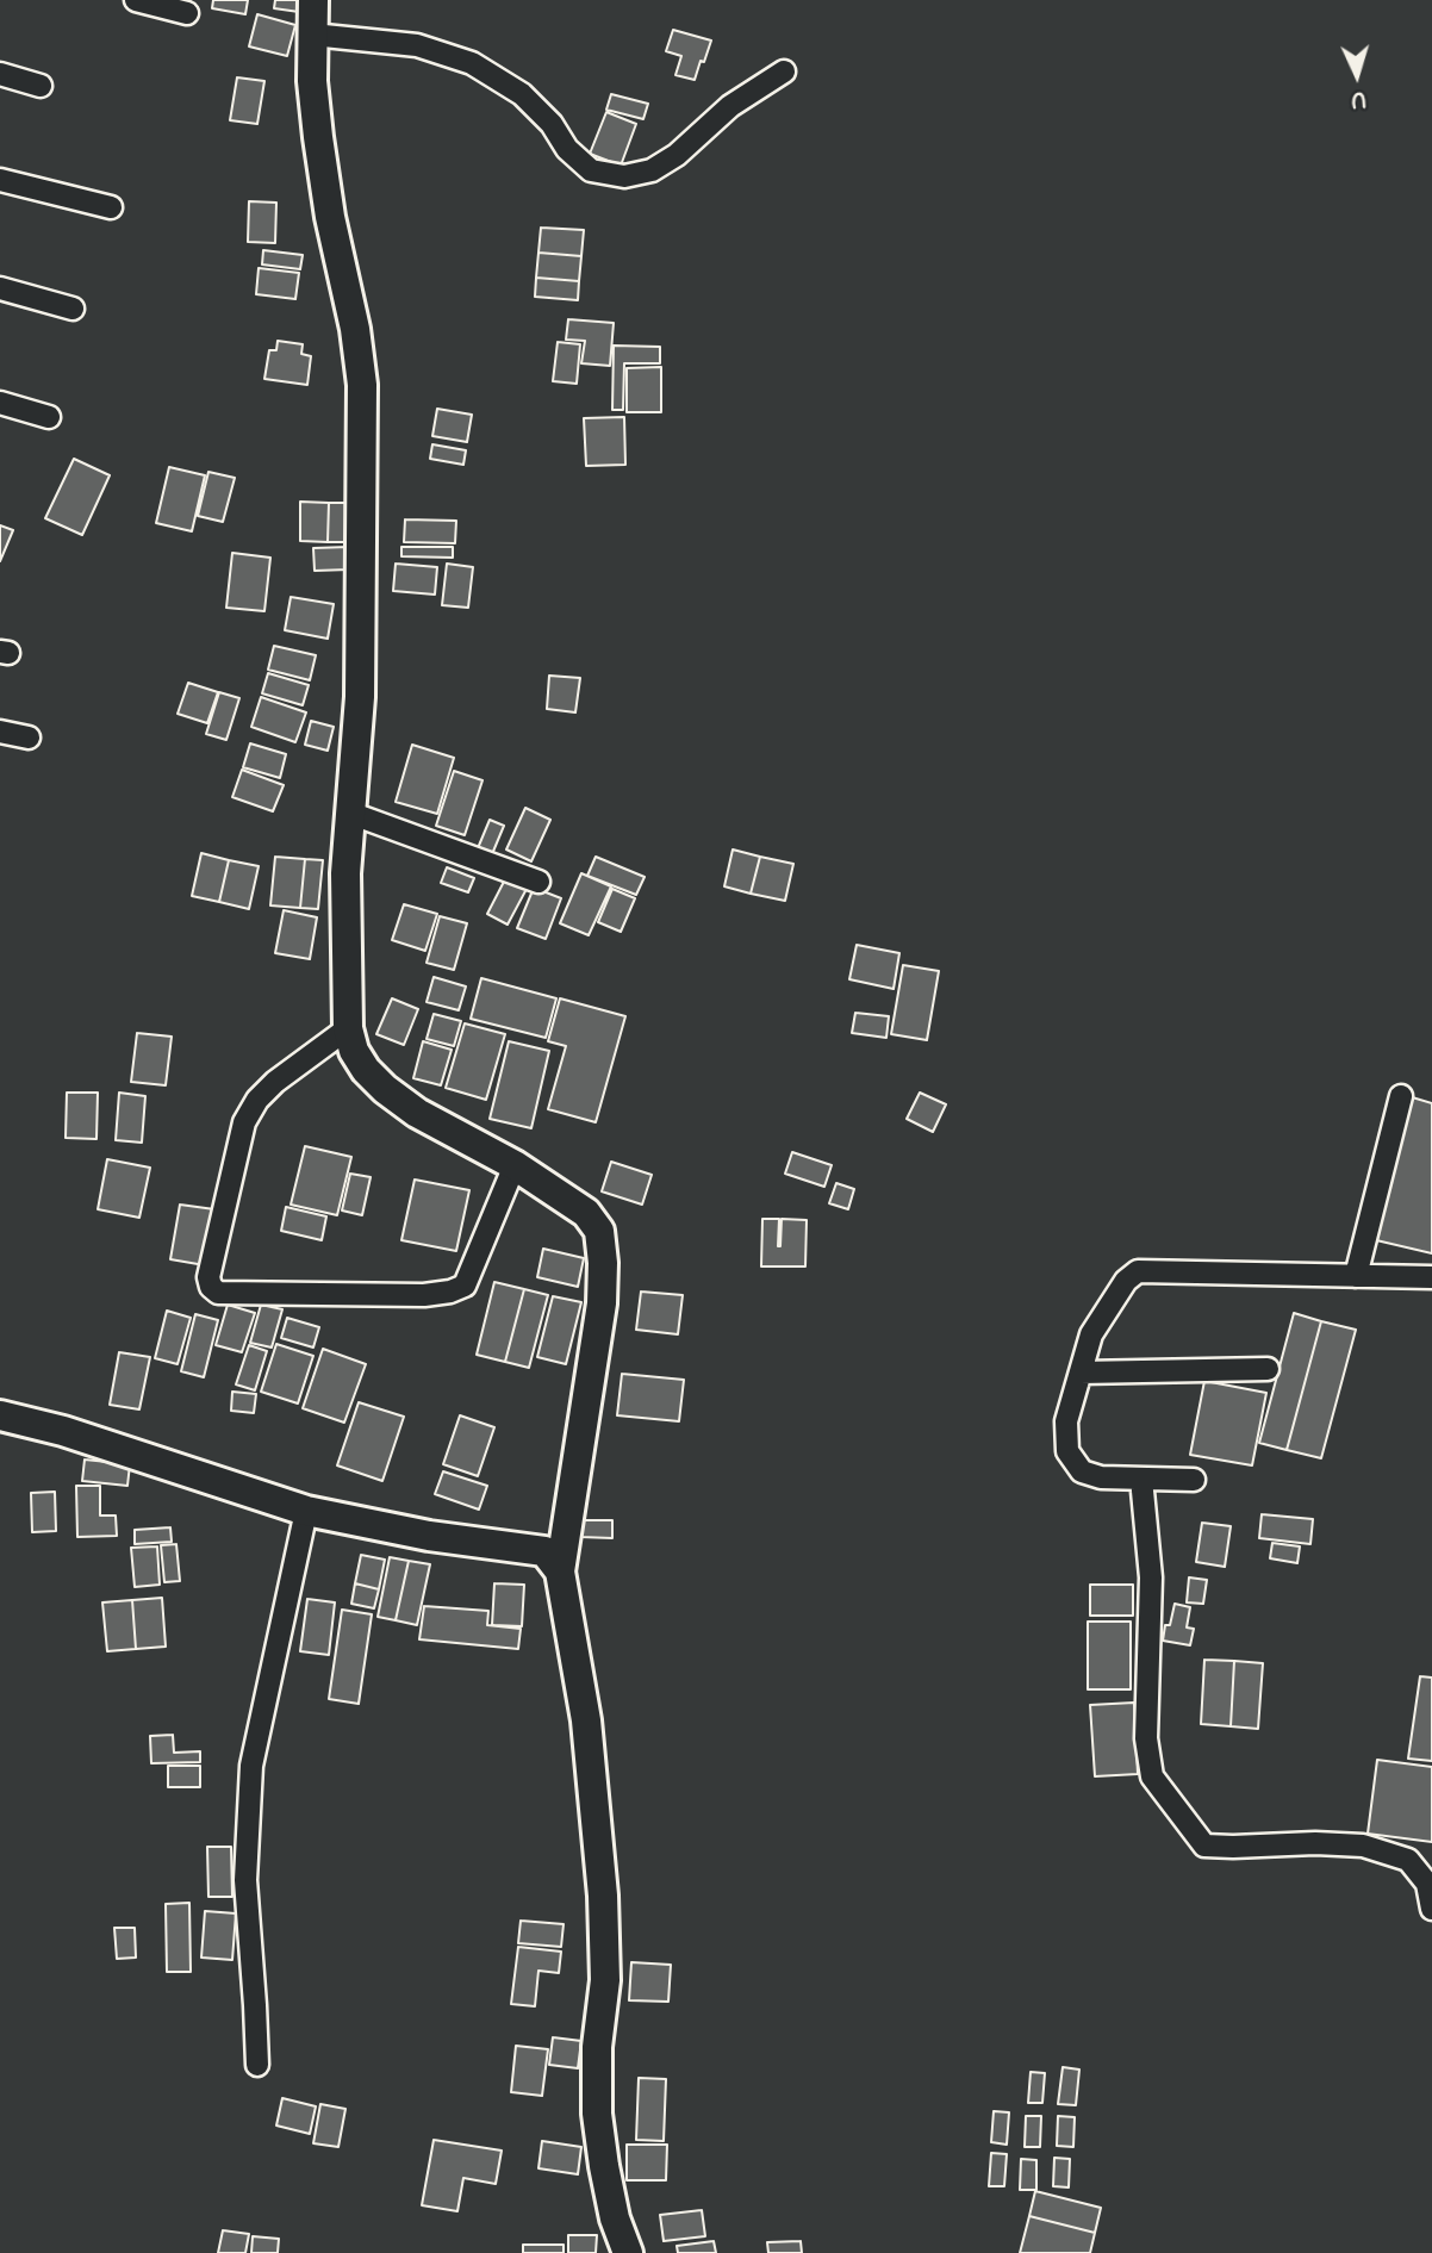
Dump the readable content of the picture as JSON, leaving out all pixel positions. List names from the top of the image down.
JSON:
{
  "north": "bottom"
}
